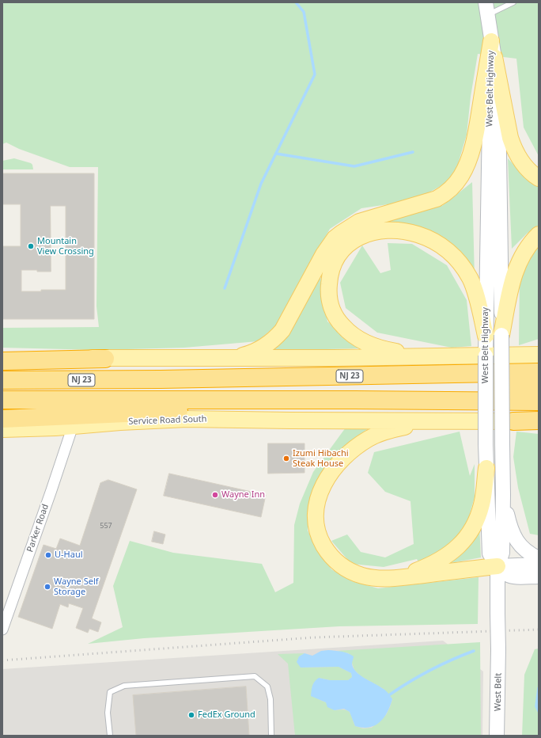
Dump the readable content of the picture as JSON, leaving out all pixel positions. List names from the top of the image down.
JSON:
{
  "streets": {
    "highway": ["NJ 23"],
    "main road": ["West Belt Highway", "Service Road South", "West Belt"],
    "street": ["Parker Road"]
  },
  "crossings": [
    ["West Belt Highway", "West Belt"],
    ["Service Road South", "Parker Road"]
  ],
  "places": [
    "Mountain View Crossing",
    "Izumi Hibachi Steak House",
    "Wayne Inn",
    "U-Haul",
    "Wayne Self Storage",
    "FedEx Ground"
  ],
  "house_numbers": ["557"]
}
